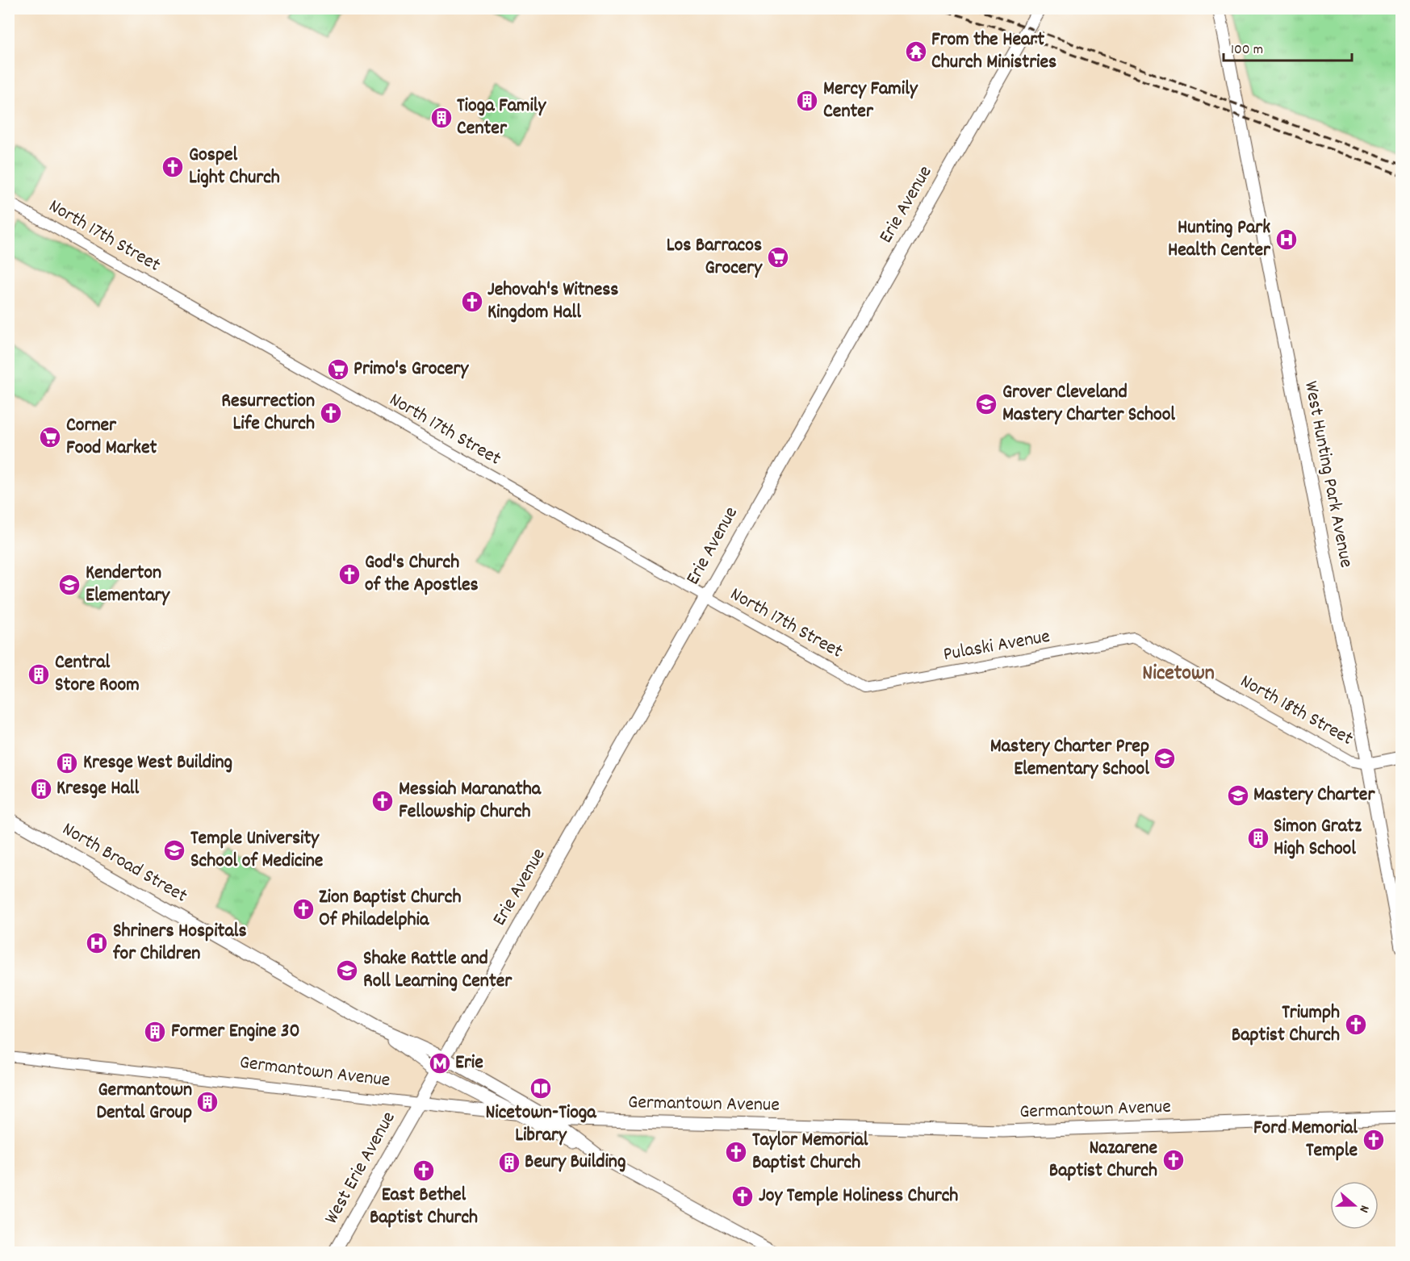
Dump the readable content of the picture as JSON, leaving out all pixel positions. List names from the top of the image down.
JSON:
{
  "streets": {
    "main road": [
      "Erie Avenue",
      "West Hunting Park Avenue",
      "North Broad Street",
      "Germantown Avenue",
      "West Erie Avenue"
    ],
    "street": ["North 17th Street", "Pulaski Avenue", "North 18th Street"]
  },
  "crossings": [
    ["Erie Avenue", "North 17th Street"],
    ["Erie Avenue", "North Broad Street"],
    ["Erie Avenue", "Germantown Avenue"],
    ["Erie Avenue", "West Erie Avenue"],
    ["North 17th Street", "Pulaski Avenue"],
    ["West Hunting Park Avenue", "North 18th Street"],
    ["Pulaski Avenue", "North 18th Street"],
    ["North Broad Street", "Germantown Avenue"],
    ["Germantown Avenue", "West Erie Avenue"]
  ],
  "districts": ["Nicetown"],
  "places": {
    "temple": ["From the Heart Church Ministries"],
    "building": [
      "Mercy Family Center",
      "Tioga Family Center",
      "Central Store Room",
      "Kresge West Building",
      "Kresge Hall",
      "Simon Gratz High School",
      "Former Engine 30",
      "Germantown Dental Group",
      "Beury Building"
    ],
    "church": [
      "Gospel Light Church",
      "Jehovah's Witness Kingdom Hall",
      "Resurrection Life Church",
      "God's Church of the Apostles",
      "Messiah Maranatha Fellowship Church",
      "Zion Baptist Church Of Philadelphia",
      "Triumph Baptist Church",
      "Ford Memorial Temple",
      "Taylor Memorial Baptist Church",
      "Nazarene Baptist Church",
      "East Bethel Baptist Church",
      "Joy Temple Holiness Church"
    ],
    "hospital": ["Hunting Park Health Center", "Shriners Hospitals for Children"],
    "supermarket": ["Los Barracos Grocery", "Primo's Grocery", "Corner Food Market"],
    "school or university": [
      "Grover Cleveland Mastery Charter School",
      "Kenderton Elementary",
      "Mastery Charter Prep Elementary School",
      "Mastery Charter",
      "Temple University School of Medicine",
      "Shake Rattle and Roll Learning Center"
    ],
    "metro station": ["Erie"],
    "library": ["Nicetown-Tioga Library"]
  },
  "scale_bar": "100 m",
  "north": "right"
}
